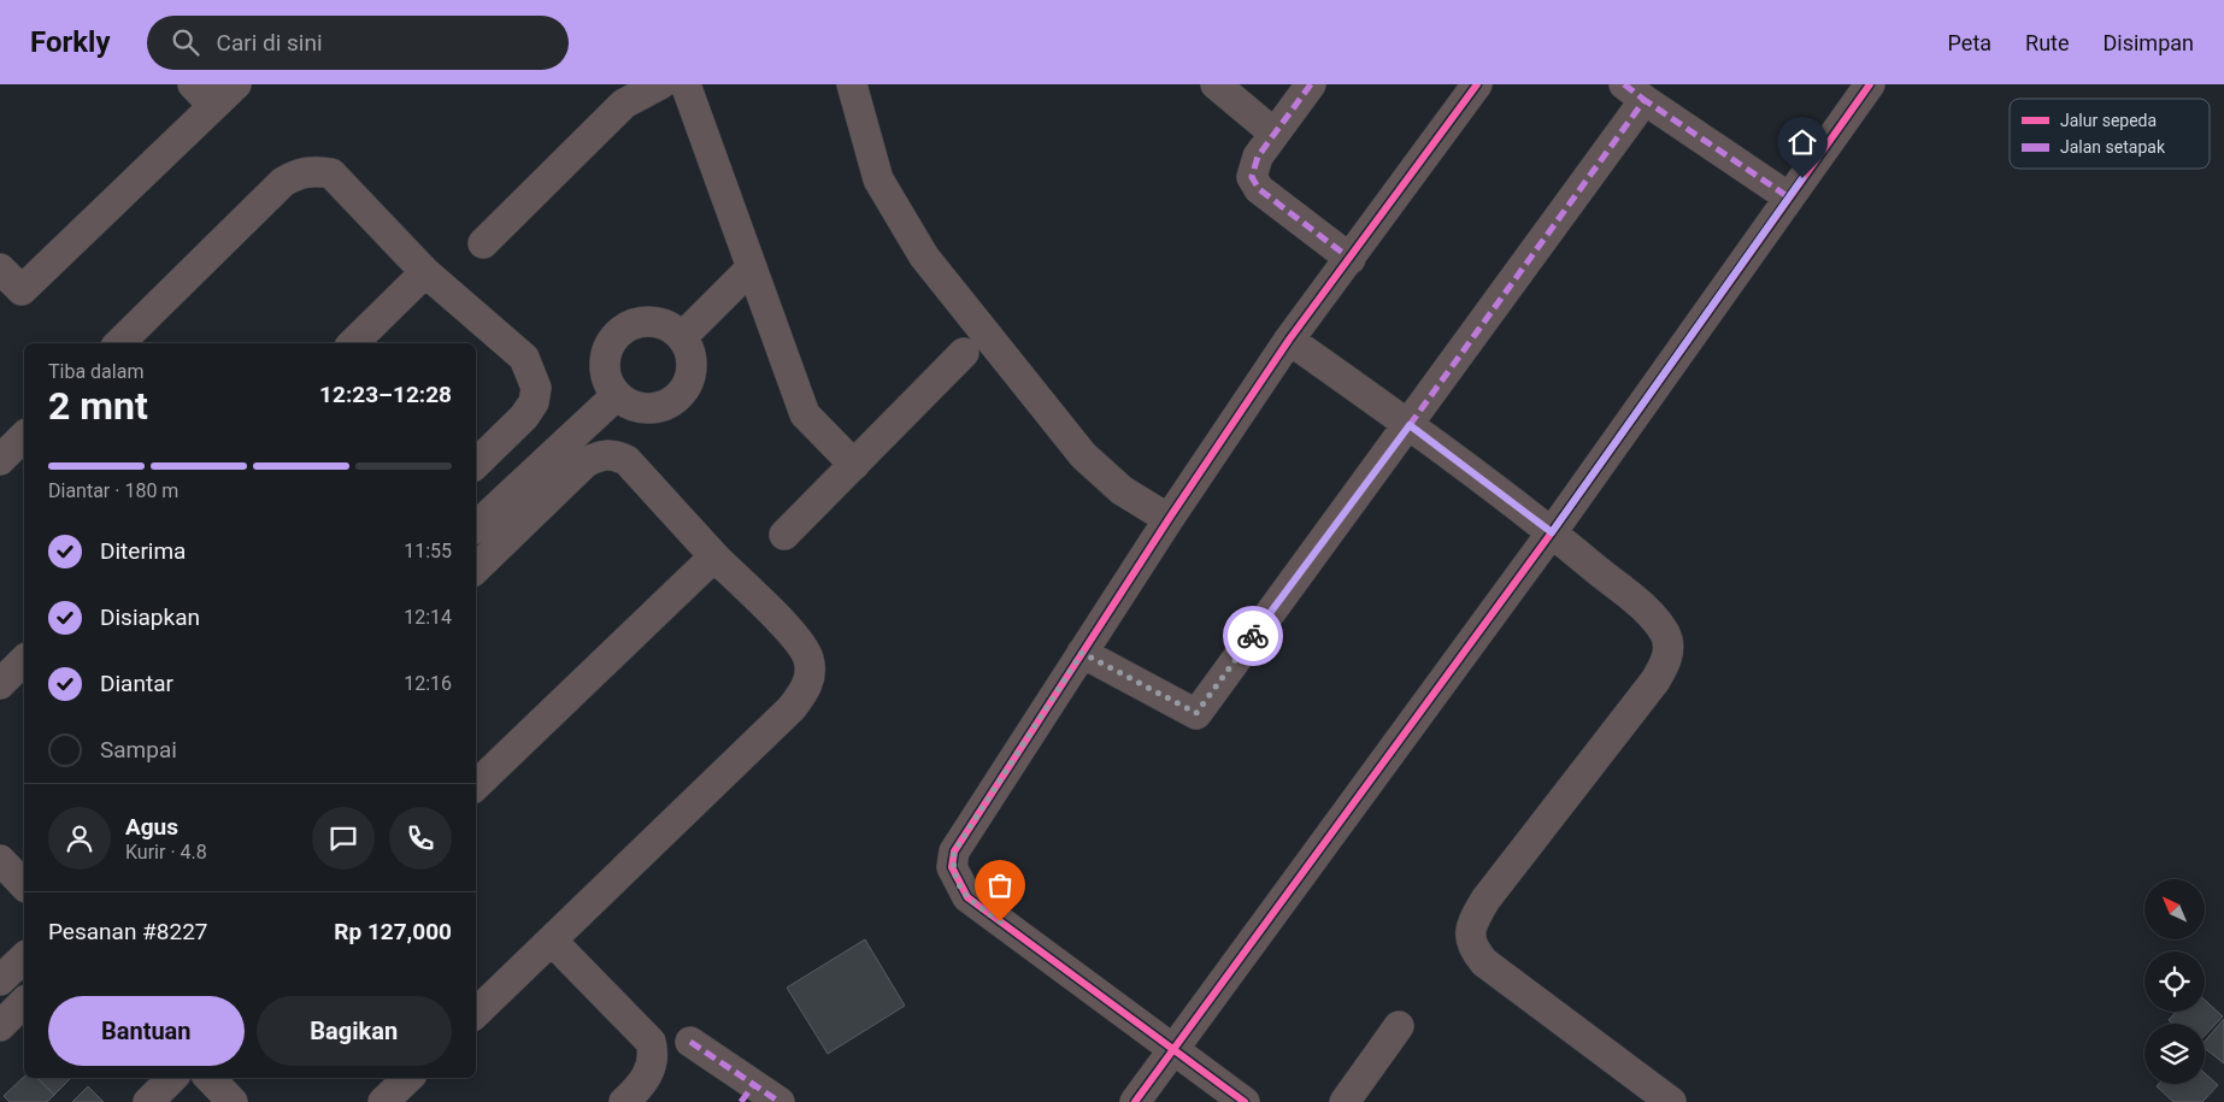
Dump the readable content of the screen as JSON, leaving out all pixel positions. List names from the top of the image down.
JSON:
{
  "legend": ["Jalur sepeda", "Jalan setapak"],
  "north": "top left",
  "page": {
    "header": "Forkly",
    "search": "Cari di sini",
    "nav": ["Peta", "Rute", "Disimpan"],
    "heading": ["2 mnt", "Tiba dalam", "12:23–12:28"],
    "panel": [
      "Agus",
      "Kurir · 4.8",
      "Pesanan #8227",
      "Rp 127,000"
    ],
    "bar": "Diantar · 180 m",
    "list": [
      ["Diterima", "11:55"],
      ["Disiapkan", "12:14"],
      ["Diantar", "12:16"],
      "Sampai"
    ],
    "buttons": ["Bantuan", "Bagikan"]
  }
}
